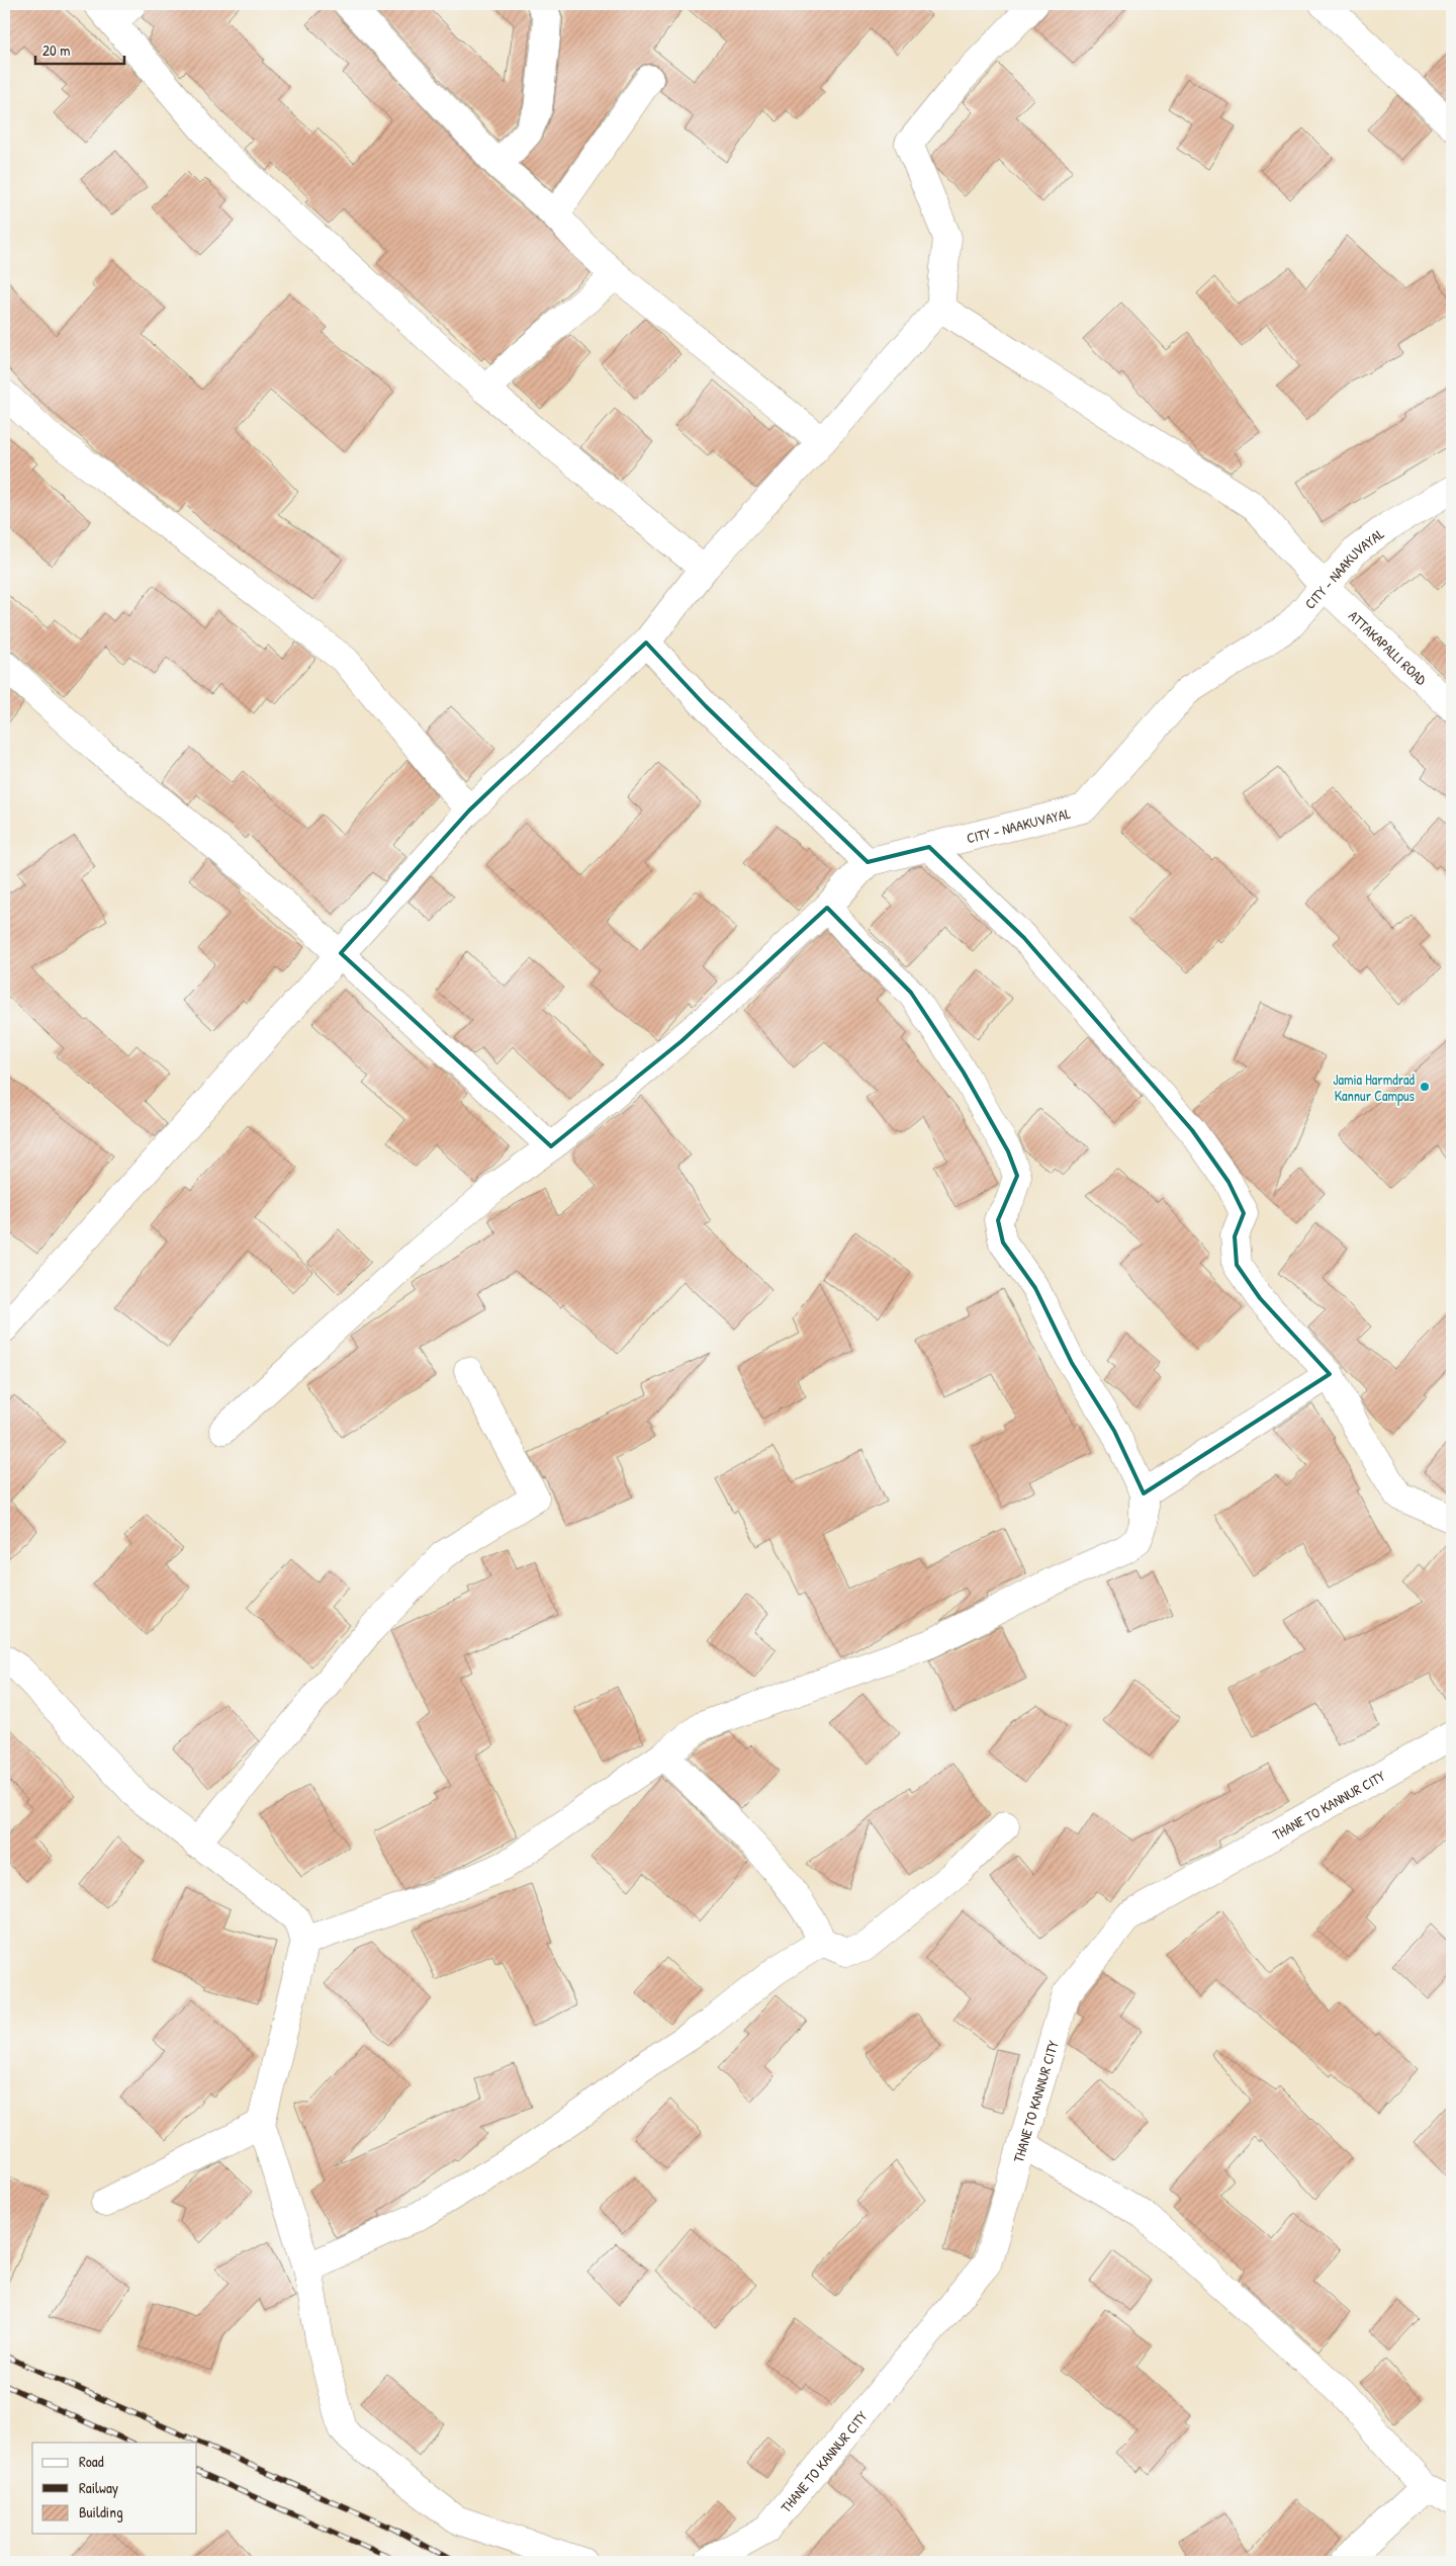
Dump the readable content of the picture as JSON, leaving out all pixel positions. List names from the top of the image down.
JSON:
{
  "streets": {
    "street": ["CITY - NAAKUVAYAL", "ATTAKAPALLI ROAD", "THANE TO KANNUR CITY"]
  },
  "crossings": [
    ["CITY - NAAKUVAYAL", "ATTAKAPALLI ROAD"]
  ],
  "places": ["Jamia Harmdrad Kannur Campus"],
  "legend": ["Road", "Railway", "Building"],
  "scale_bar": "20 m"
}
